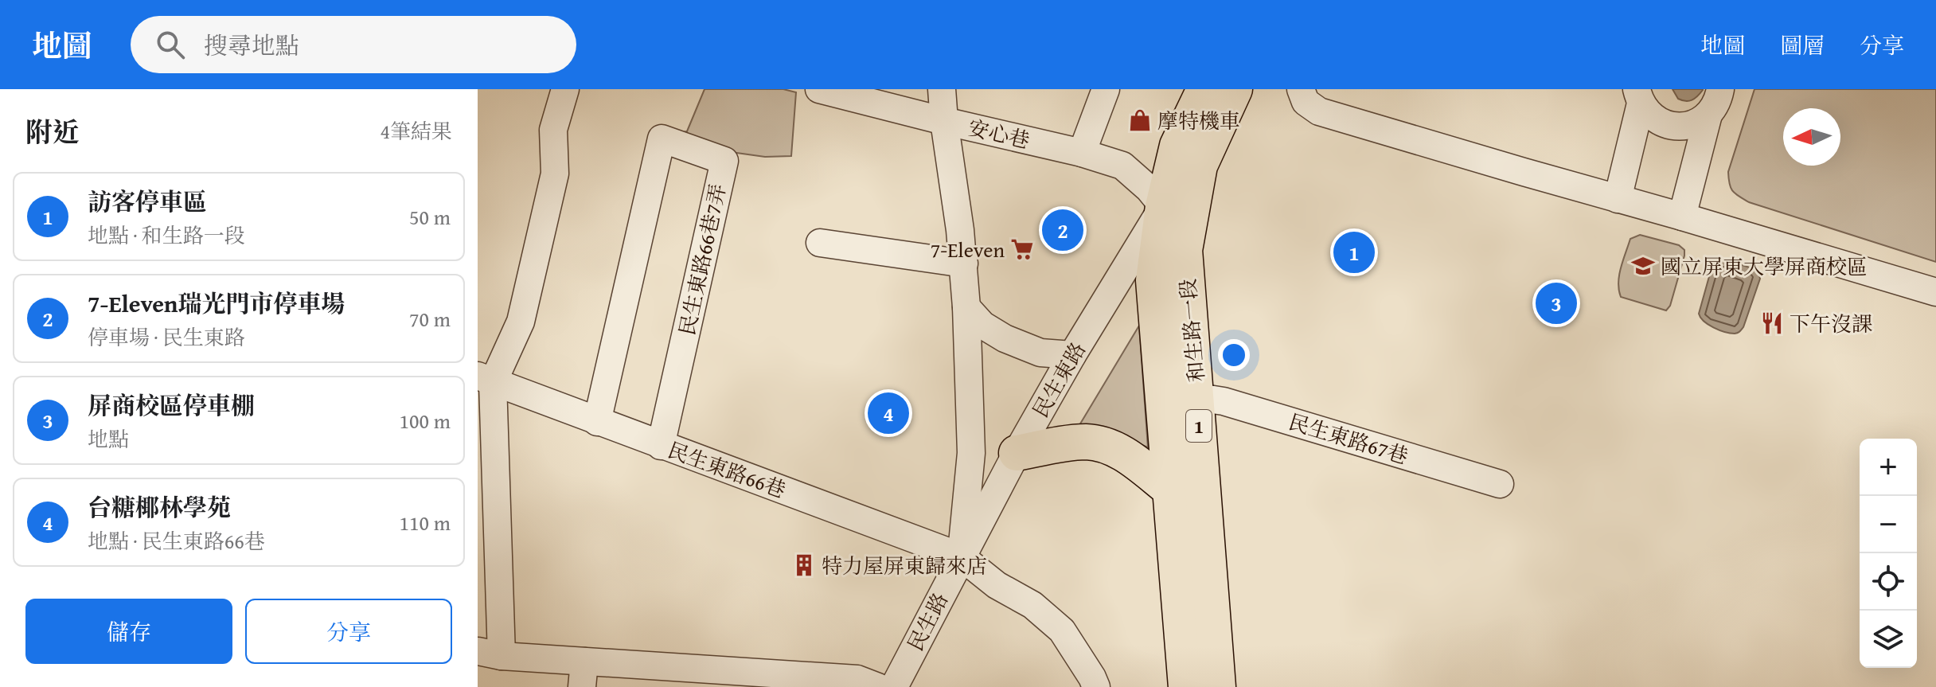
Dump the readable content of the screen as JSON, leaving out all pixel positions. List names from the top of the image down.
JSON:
{
  "streets": {
    "main road": ["和生路一段", "民生東路", "1"],
    "street": [
      "安心巷",
      "民生東路66巷7弄",
      "民生東路67巷",
      "民生東路66巷",
      "民生路"
    ]
  },
  "crossings": [
    ["安心巷", "和生路一段"],
    ["安心巷", "民生東路"],
    ["民生東路66巷7弄", "民生東路66巷"],
    ["和生路一段", "民生東路"],
    ["和生路一段", "民生東路67巷"],
    ["民生東路", "民生東路66巷"],
    ["民生東路", "民生路"],
    ["民生東路66巷", "民生路"]
  ],
  "places": {
    "shop": ["摩特機車"],
    "supermarket": ["7-Eleven"],
    "school or university": ["國立屏東大學屏商校區"],
    "restaurant": ["下午沒課"],
    "building": ["特力屋屏東歸來店"]
  },
  "north": "left",
  "page": {
    "header": "地圖",
    "search": "搜尋地點",
    "nav": ["地圖", "圖層", "分享"],
    "heading": ["附近", "4筆結果"],
    "list": [
      {
        "mark": "1",
        "name": "訪客停車區",
        "note": "地點 · 和生路一段",
        "value": "50 m"
      },
      {
        "mark": "2",
        "name": "7-Eleven瑞光門市停車場",
        "note": "停車場 · 民生東路",
        "value": "70 m"
      },
      {
        "mark": "3",
        "name": "屏商校區停車棚",
        "note": "地點",
        "value": "100 m"
      },
      {
        "mark": "4",
        "name": "台糖椰林學苑",
        "note": "地點 · 民生東路66巷",
        "value": "110 m"
      }
    ],
    "pins": [
      "2",
      "1",
      "3",
      "4"
    ],
    "map_buttons": ["+", "−"],
    "buttons": ["儲存", "分享"]
  }
}
